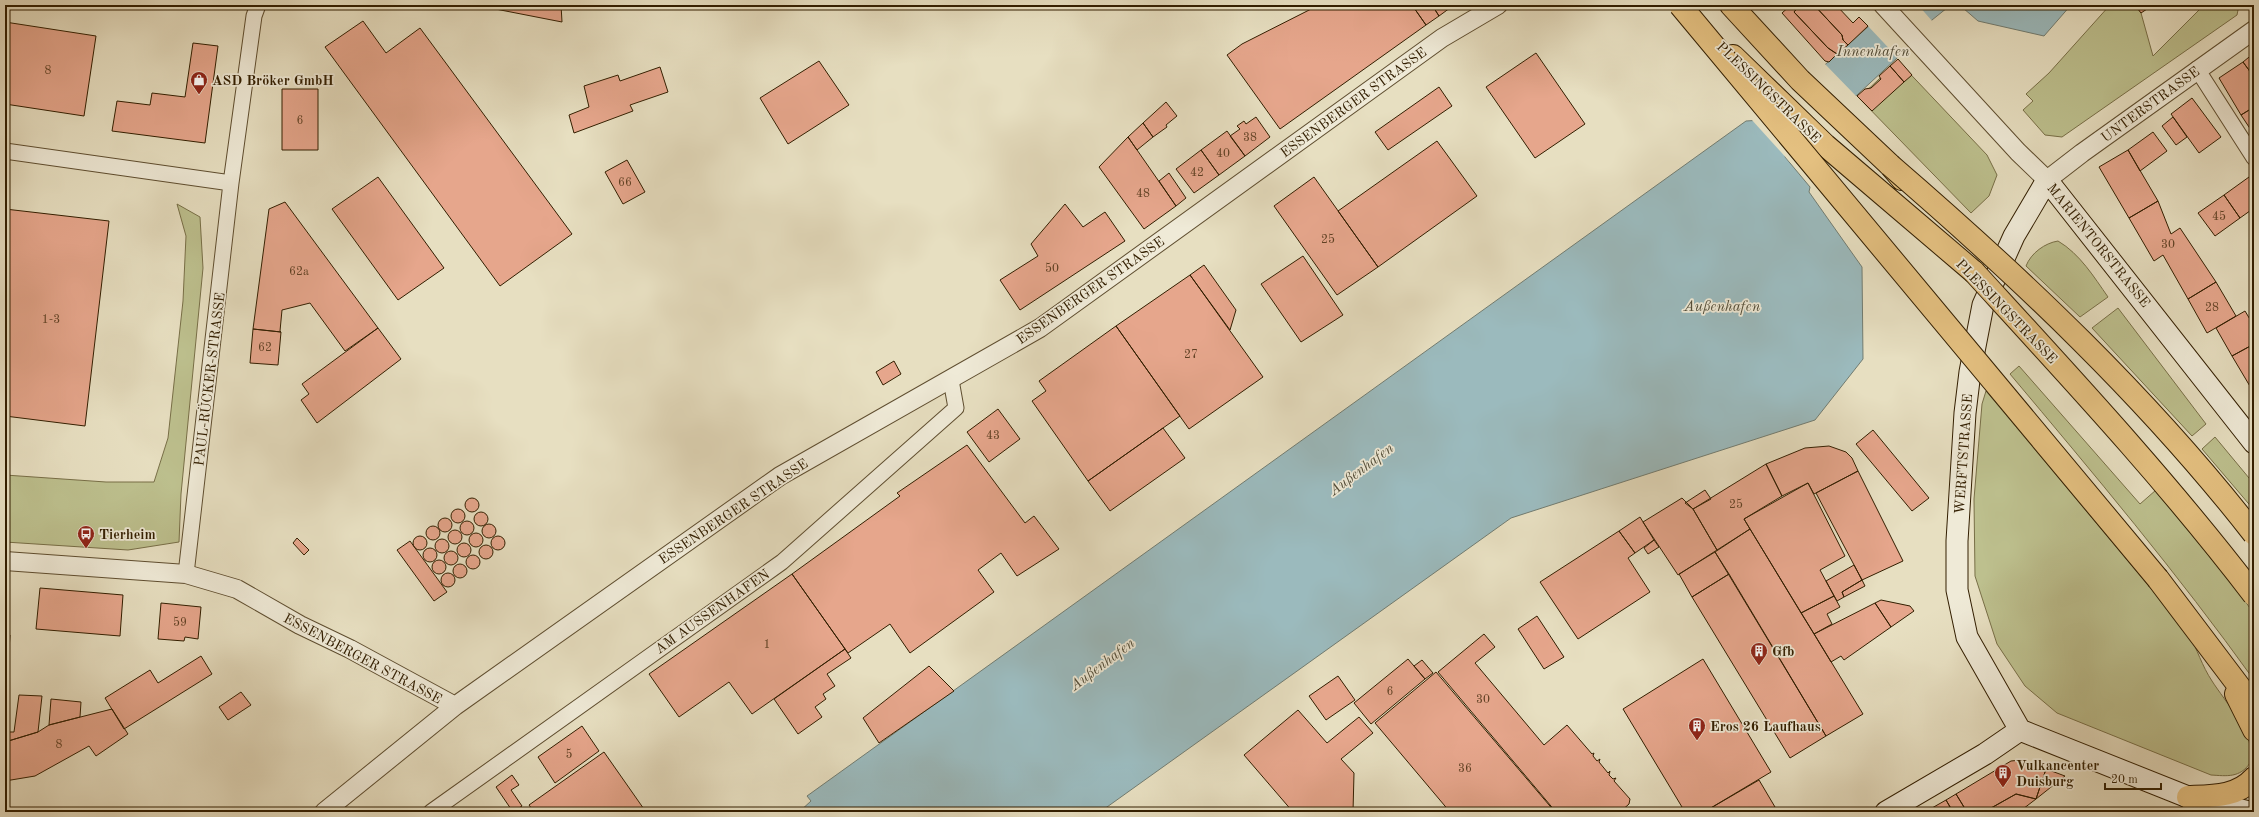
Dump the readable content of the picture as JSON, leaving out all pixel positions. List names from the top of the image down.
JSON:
{
  "streets": {
    "highway": ["PLESSINGSTRASSE"],
    "main road": ["MARIENTORSTRASSE", "WERFTSTRASSE"],
    "street": [
      "ESSENBERGER STRASSE",
      "UNTERSTRASSE",
      "PAUL-RÜCKER-STRASSE",
      "AM AUSSENHAFEN"
    ]
  },
  "crossings": [
    ["ESSENBERGER STRASSE", "PAUL-RÜCKER-STRASSE"],
    ["ESSENBERGER STRASSE", "AM AUSSENHAFEN"],
    ["UNTERSTRASSE", "MARIENTORSTRASSE"],
    ["UNTERSTRASSE", "WERFTSTRASSE"],
    ["MARIENTORSTRASSE", "WERFTSTRASSE"]
  ],
  "water": ["Innenhafen", "Außenhafen"],
  "places": {
    "shop": ["ASD Bröker GmbH"],
    "bus stop": ["Tierheim"],
    "building": ["Gfb", "Eros 26 Laufhaus", "Vulkancenter Duisburg"]
  },
  "house_numbers": [
    "8",
    "6",
    "38",
    "40",
    "42",
    "66",
    "48",
    "45",
    "25",
    "30",
    "50",
    "62a",
    "28",
    "1-3",
    "62",
    "27",
    "43",
    "25",
    "59",
    "1",
    "6",
    "30",
    "8",
    "5",
    "36"
  ],
  "scale_bar": "20 m"
}
